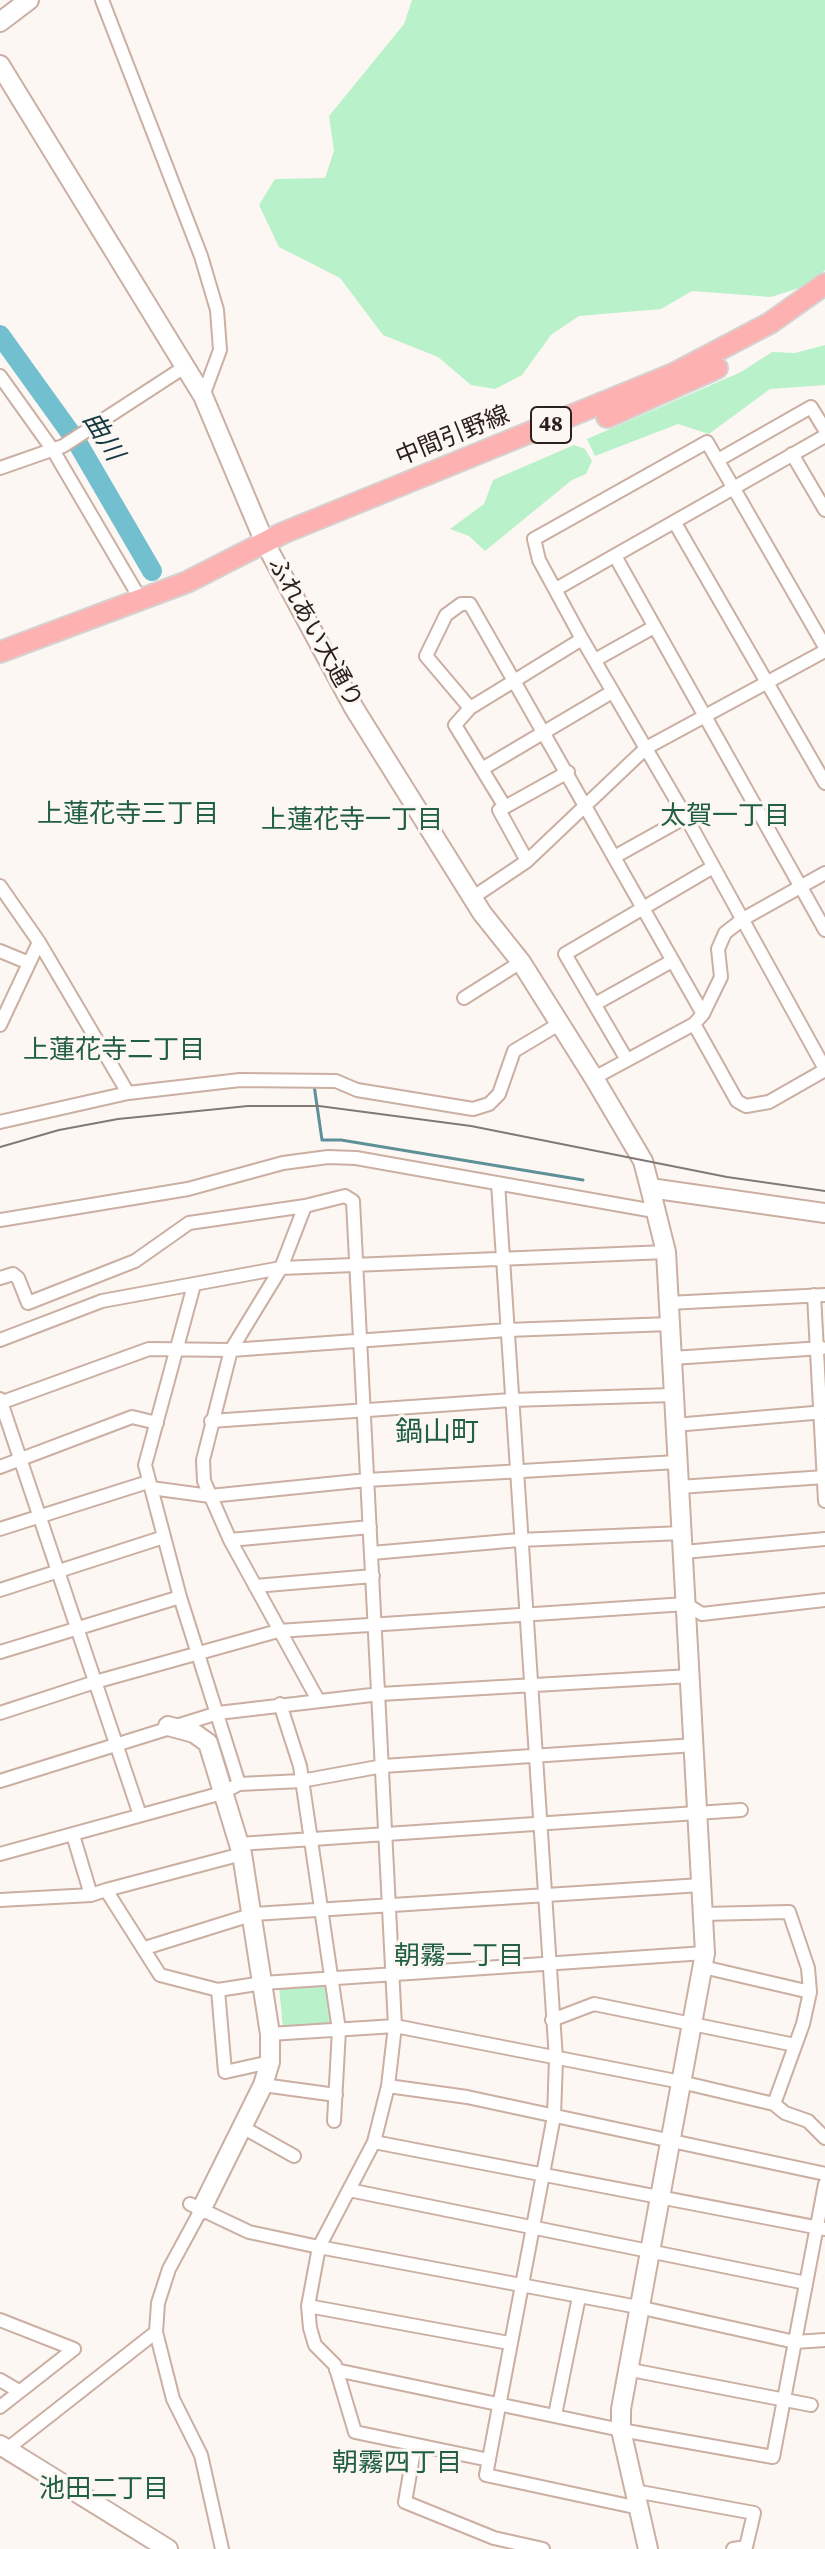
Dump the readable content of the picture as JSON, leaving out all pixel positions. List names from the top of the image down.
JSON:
{
  "streets": {
    "main road": ["48", "中間引野線"],
    "street": ["ふれあい大通り"]
  },
  "crossings": [
    ["中間引野線", "ふれあい大通り"]
  ],
  "districts": [
    "上蓮花寺三丁目",
    "太賀一丁目",
    "上蓮花寺一丁目",
    "上蓮花寺二丁目",
    "鍋山町",
    "朝霧一丁目",
    "朝霧四丁目",
    "池田二丁目"
  ],
  "water": ["曲川"]
}
